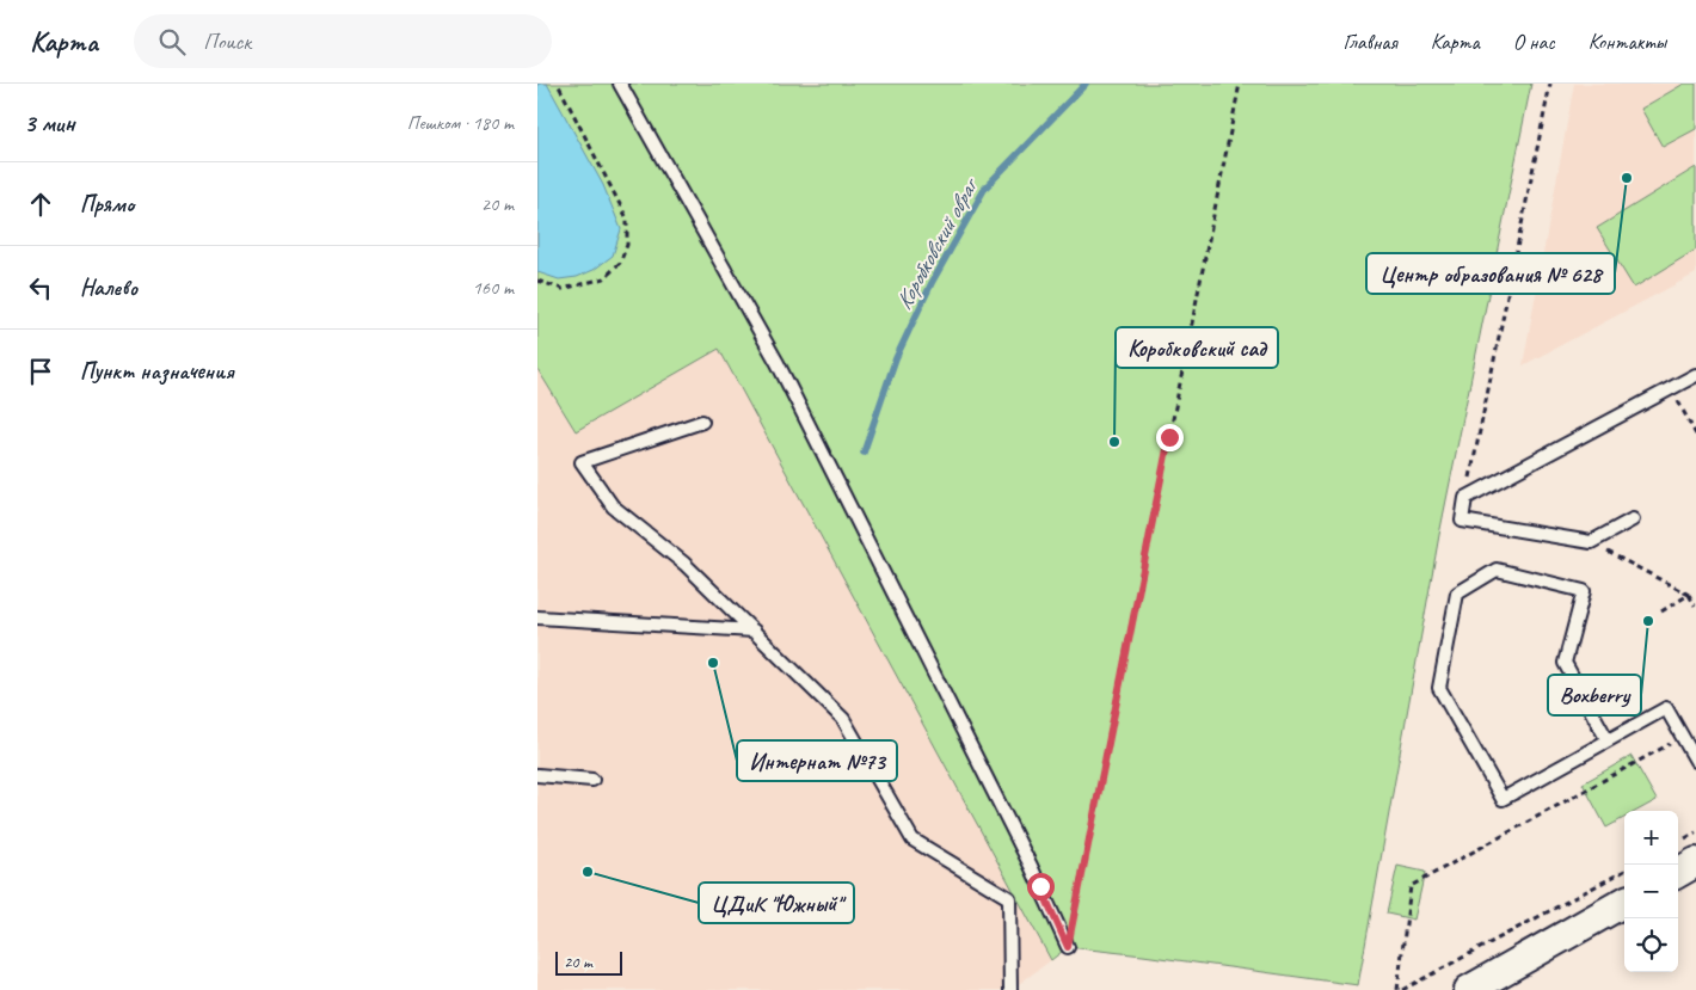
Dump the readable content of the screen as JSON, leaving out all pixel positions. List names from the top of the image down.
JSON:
{
  "water": ["Коробковский овраг"],
  "places": [
    "Центр образования № 628",
    "Коробковский сад",
    "Boxberry",
    "Интернат №73",
    "ЦДиК \"Южный\""
  ],
  "scale_bar": "20 m",
  "page": {
    "header": "Карта",
    "search": "Поиск",
    "nav": [
      "Главная",
      "Карта",
      "О нас",
      "Контакты"
    ],
    "heading": ["3 мин", "Пешком · 180 m"],
    "list": [
      ["Прямо", "20 m"],
      ["Налево", "160 m"],
      "Пункт назначения"
    ],
    "map_buttons": ["+", "−"],
    "scale": "20 m"
  }
}
